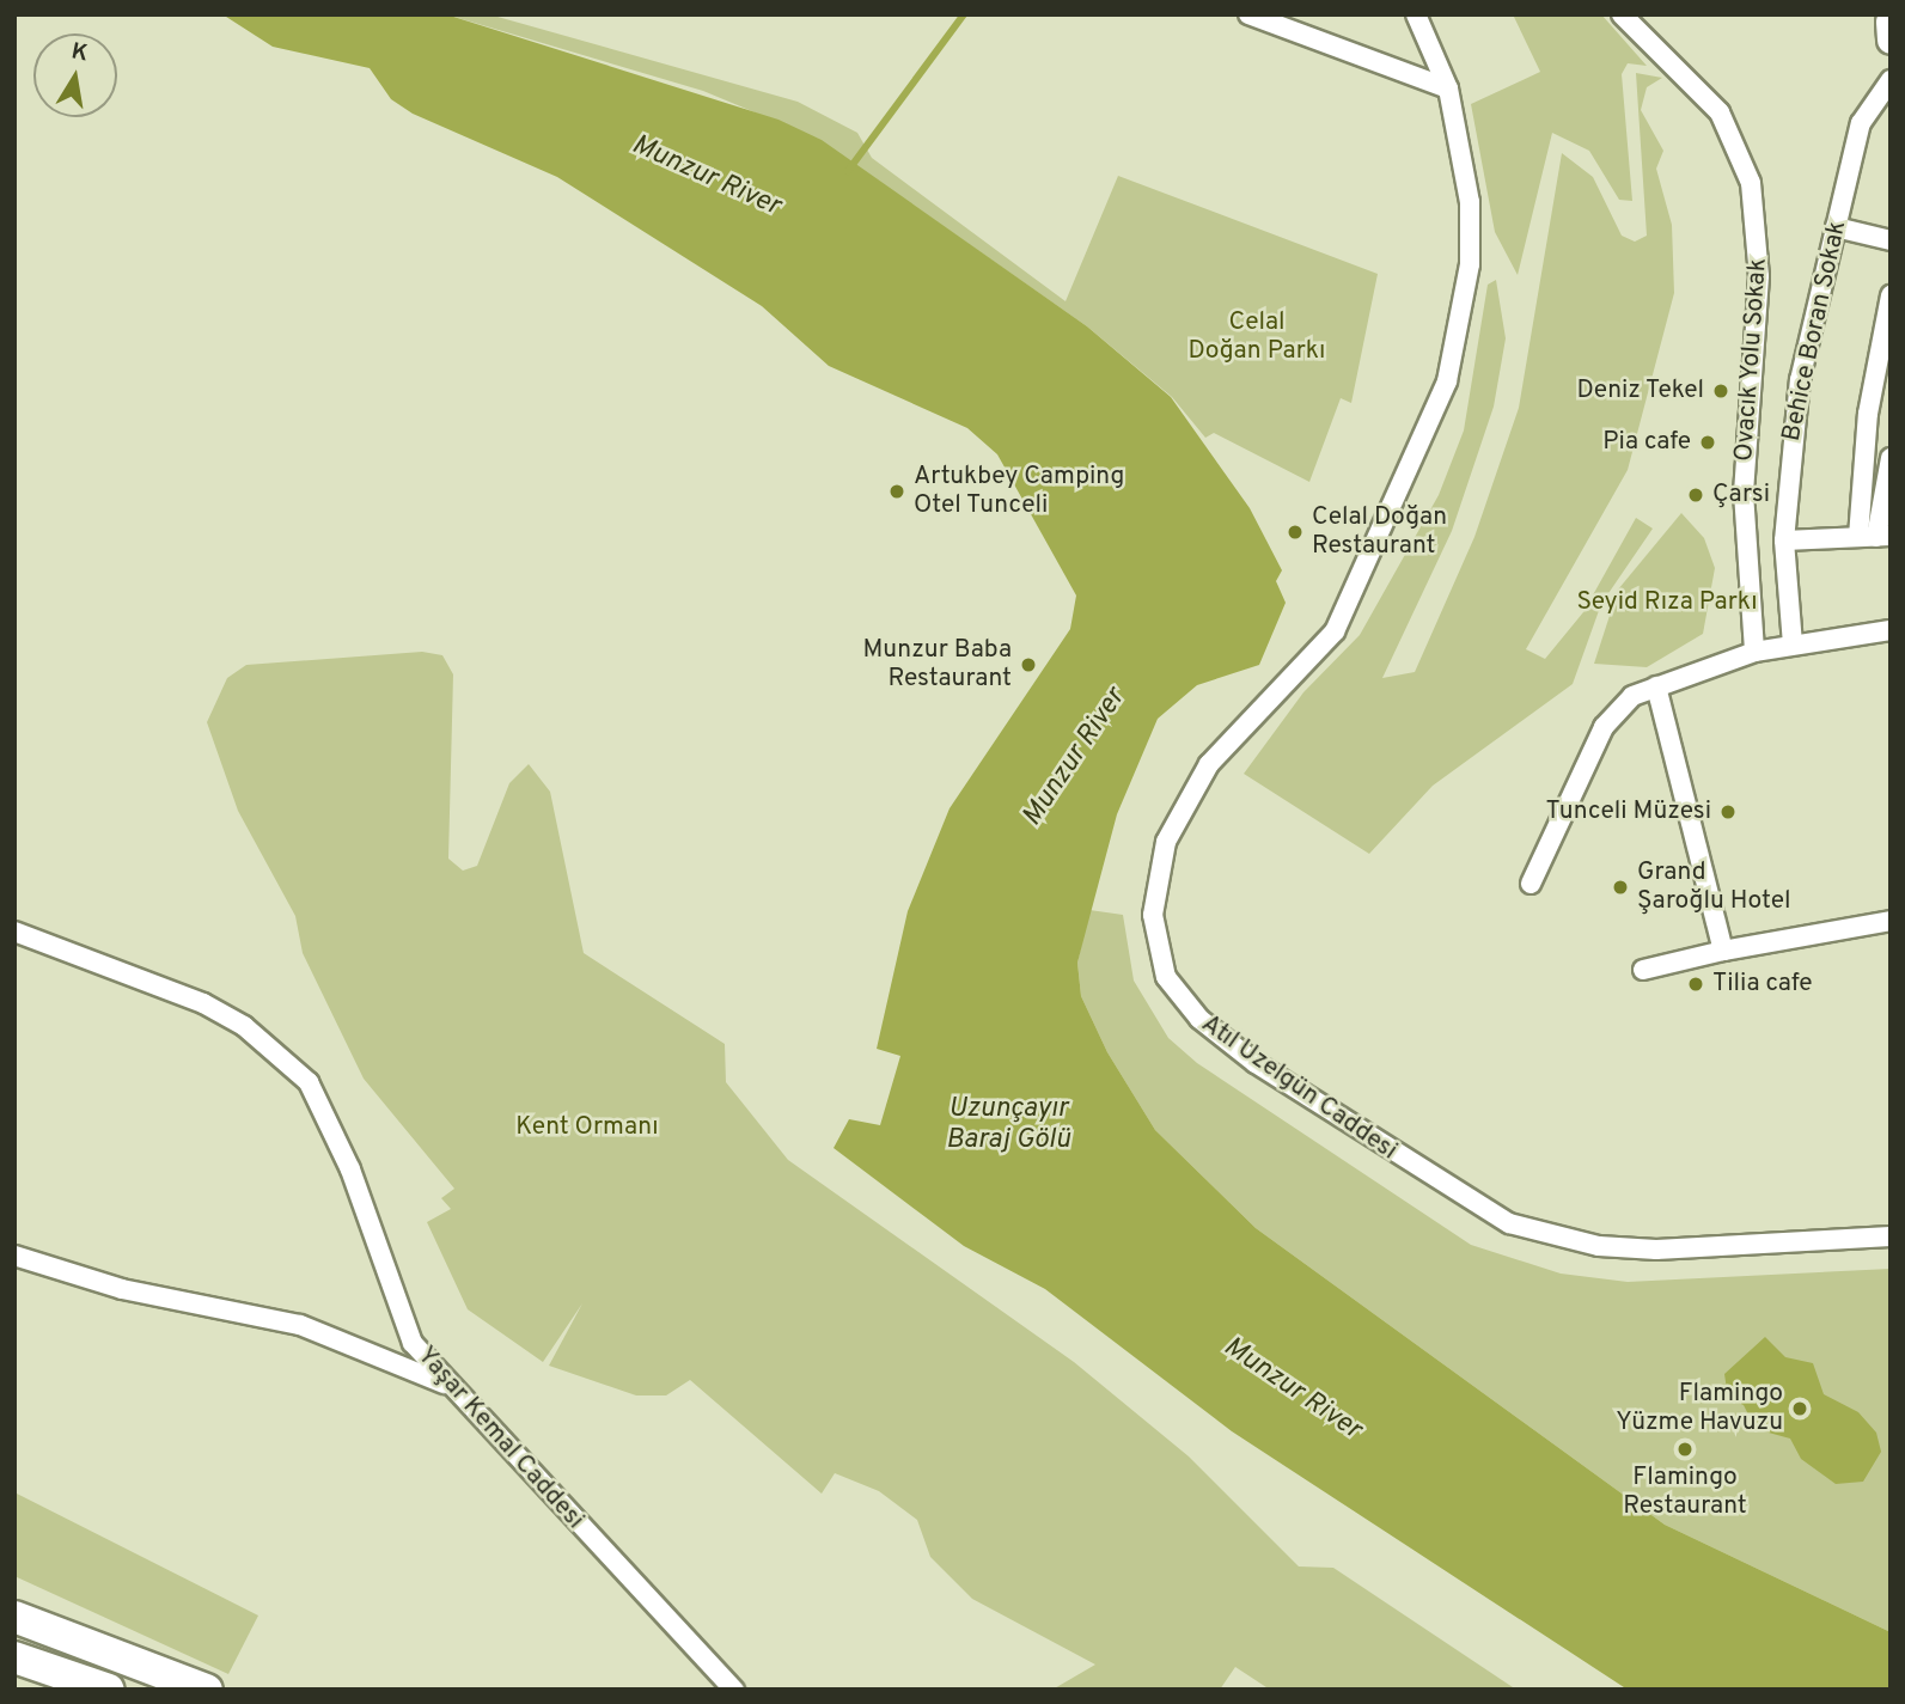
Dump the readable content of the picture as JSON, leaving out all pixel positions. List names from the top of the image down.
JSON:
{
  "streets": {
    "street": [
      "Behice Boran Sokak",
      "Ovacık Yolu Sokak",
      "Atıl Uzelgün Caddesi",
      "Yaşar Kemal Caddesi"
    ]
  },
  "water": ["Munzur River", "Uzunçayır Baraj Gölü"],
  "parks": ["Celal Doğan Parkı", "Seyid Rıza Parkı", "Kent Ormanı"],
  "places": [
    "Deniz Tekel",
    "Pia cafe",
    "Artukbey Camping Otel Tunceli",
    "Çarsi",
    "Celal Doğan Restaurant",
    "Munzur Baba Restaurant",
    "Tunceli Müzesi",
    "Grand Şaroğlu Hotel",
    "Tilia cafe",
    "Flamingo Yüzme Havuzu",
    "Flamingo Restaurant"
  ],
  "north": "top"
}
